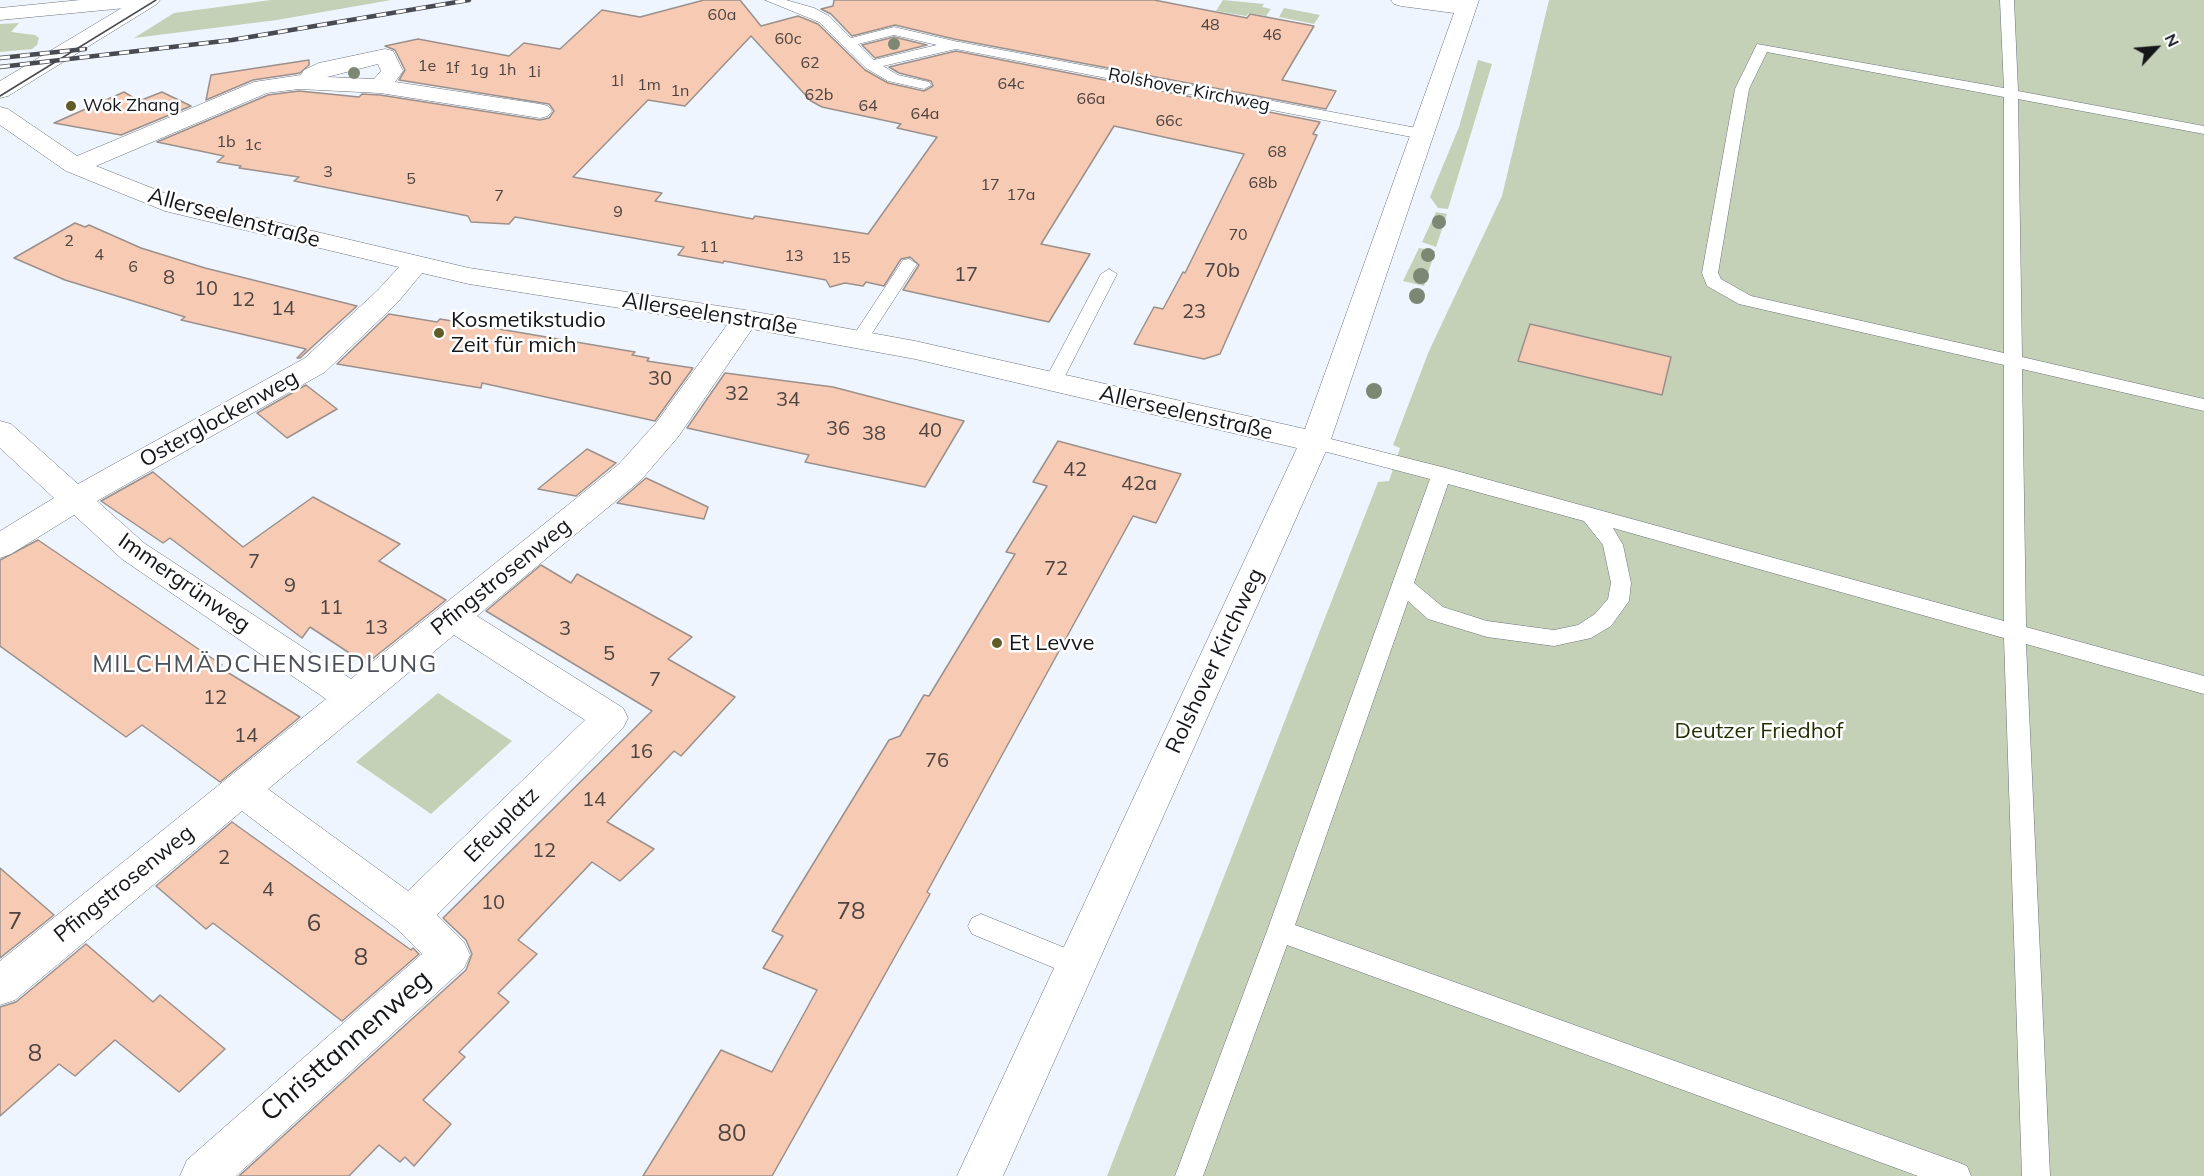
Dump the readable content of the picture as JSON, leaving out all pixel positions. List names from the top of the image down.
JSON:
{
  "streets": {
    "street": [
      "Rolshover Kirchweg",
      "Allerseelenstraße",
      "Osterglockenweg",
      "Pfingstrosenweg",
      "Immergrünweg",
      "Efeuplatz",
      "Christtannenweg"
    ]
  },
  "crossings": [
    ["Rolshover Kirchweg", "Allerseelenstraße"],
    ["Allerseelenstraße", "Osterglockenweg"],
    ["Allerseelenstraße", "Pfingstrosenweg"],
    ["Osterglockenweg", "Immergrünweg"],
    ["Pfingstrosenweg", "Immergrünweg"],
    ["Pfingstrosenweg", "Efeuplatz"],
    ["Efeuplatz", "Christtannenweg"]
  ],
  "districts": ["MILCHMÄDCHENSIEDLUNG"],
  "parks": ["Deutzer Friedhof"],
  "places": ["Wok Zhang", "Kosmetikstudio Zeit für mich", "Et Levve"],
  "house_numbers": [
    "60a",
    "48",
    "46",
    "60c",
    "62",
    "1e",
    "1f",
    "1g",
    "1h",
    "1i",
    "1l",
    "64c",
    "1m",
    "1n",
    "62b",
    "66a",
    "64",
    "64a",
    "66c",
    "1b",
    "1c",
    "68",
    "3",
    "5",
    "68b",
    "17",
    "17a",
    "7",
    "9",
    "70",
    "2",
    "11",
    "4",
    "13",
    "15",
    "6",
    "70b",
    "17",
    "8",
    "10",
    "12",
    "14",
    "23",
    "30",
    "32",
    "34",
    "36",
    "40",
    "38",
    "42",
    "42a",
    "7",
    "72",
    "9",
    "11",
    "13",
    "3",
    "5",
    "7",
    "12",
    "14",
    "16",
    "76",
    "14",
    "12",
    "2",
    "4",
    "10",
    "78",
    "7",
    "6",
    "8",
    "8",
    "80"
  ],
  "north": "top right"
}
